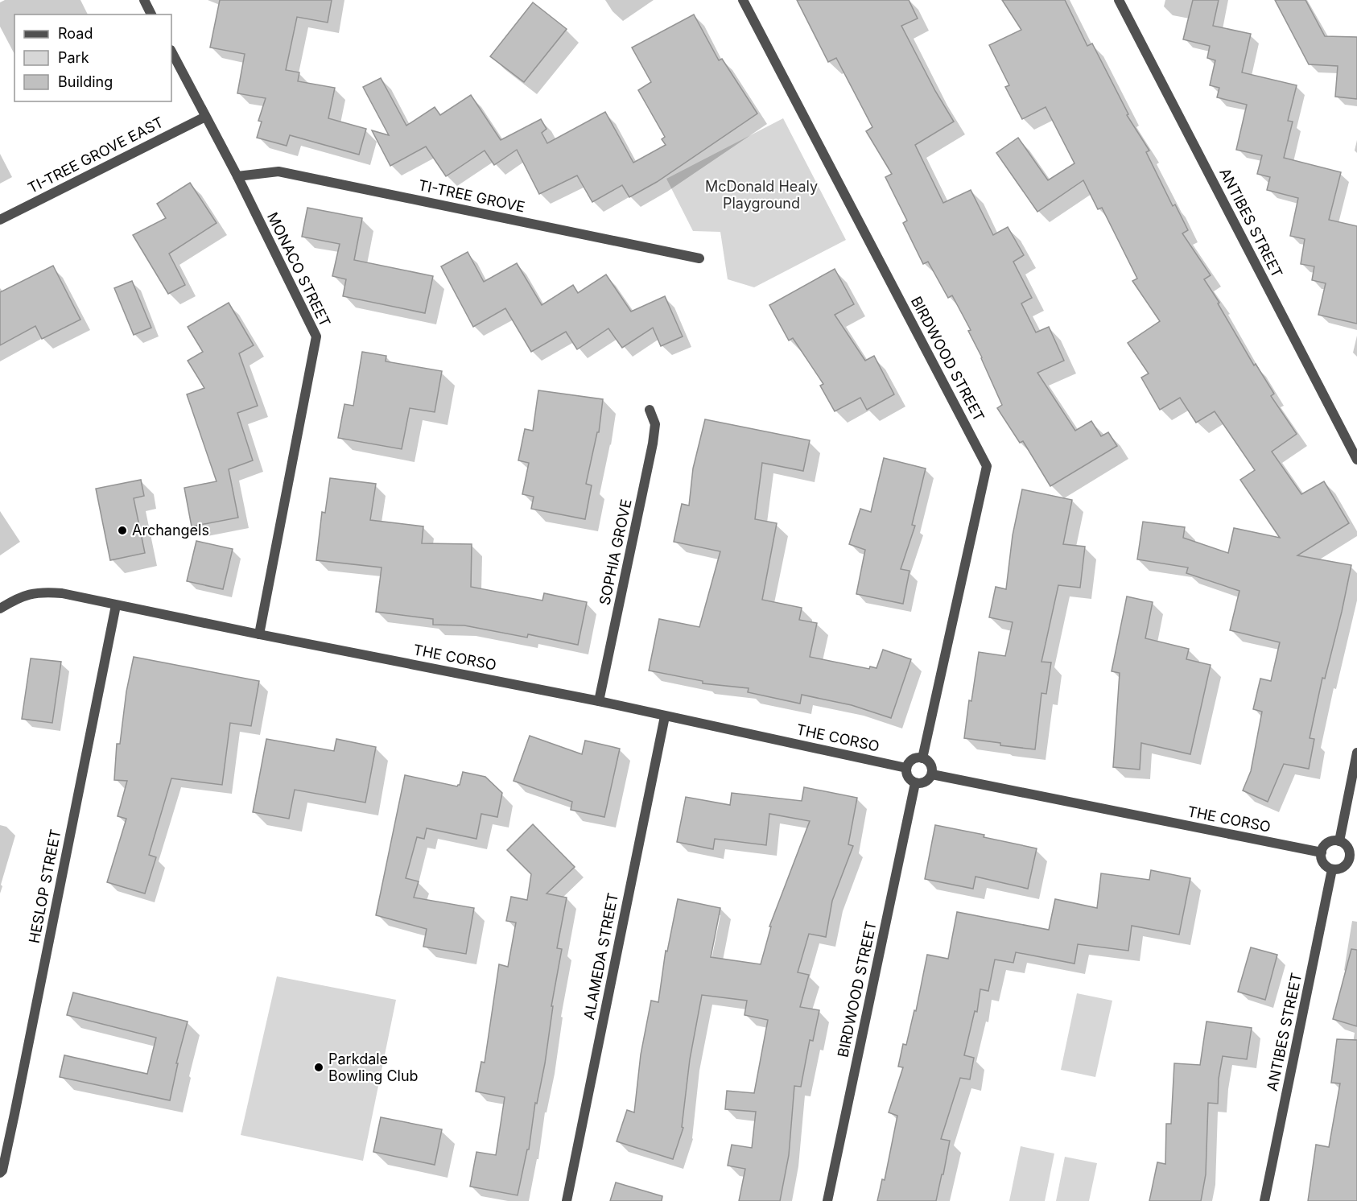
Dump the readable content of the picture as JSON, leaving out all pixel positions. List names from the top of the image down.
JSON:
{
  "streets": {
    "street": [
      "TI-TREE GROVE EAST",
      "TI-TREE GROVE",
      "ANTIBES STREET",
      "MONACO STREET",
      "BIRDWOOD STREET",
      "SOPHIA GROVE",
      "THE CORSO",
      "HESLOP STREET",
      "ALAMEDA STREET"
    ]
  },
  "crossings": [
    ["TI-TREE GROVE EAST", "MONACO STREET"],
    ["TI-TREE GROVE", "MONACO STREET"],
    ["ANTIBES STREET", "THE CORSO"],
    ["MONACO STREET", "THE CORSO"],
    ["BIRDWOOD STREET", "THE CORSO"],
    ["SOPHIA GROVE", "THE CORSO"],
    ["THE CORSO", "HESLOP STREET"],
    ["THE CORSO", "ALAMEDA STREET"]
  ],
  "parks": ["McDonald Healy Playground"],
  "places": ["Archangels", "Parkdale Bowling Club"],
  "legend": ["Road", "Park", "Building"]
}
